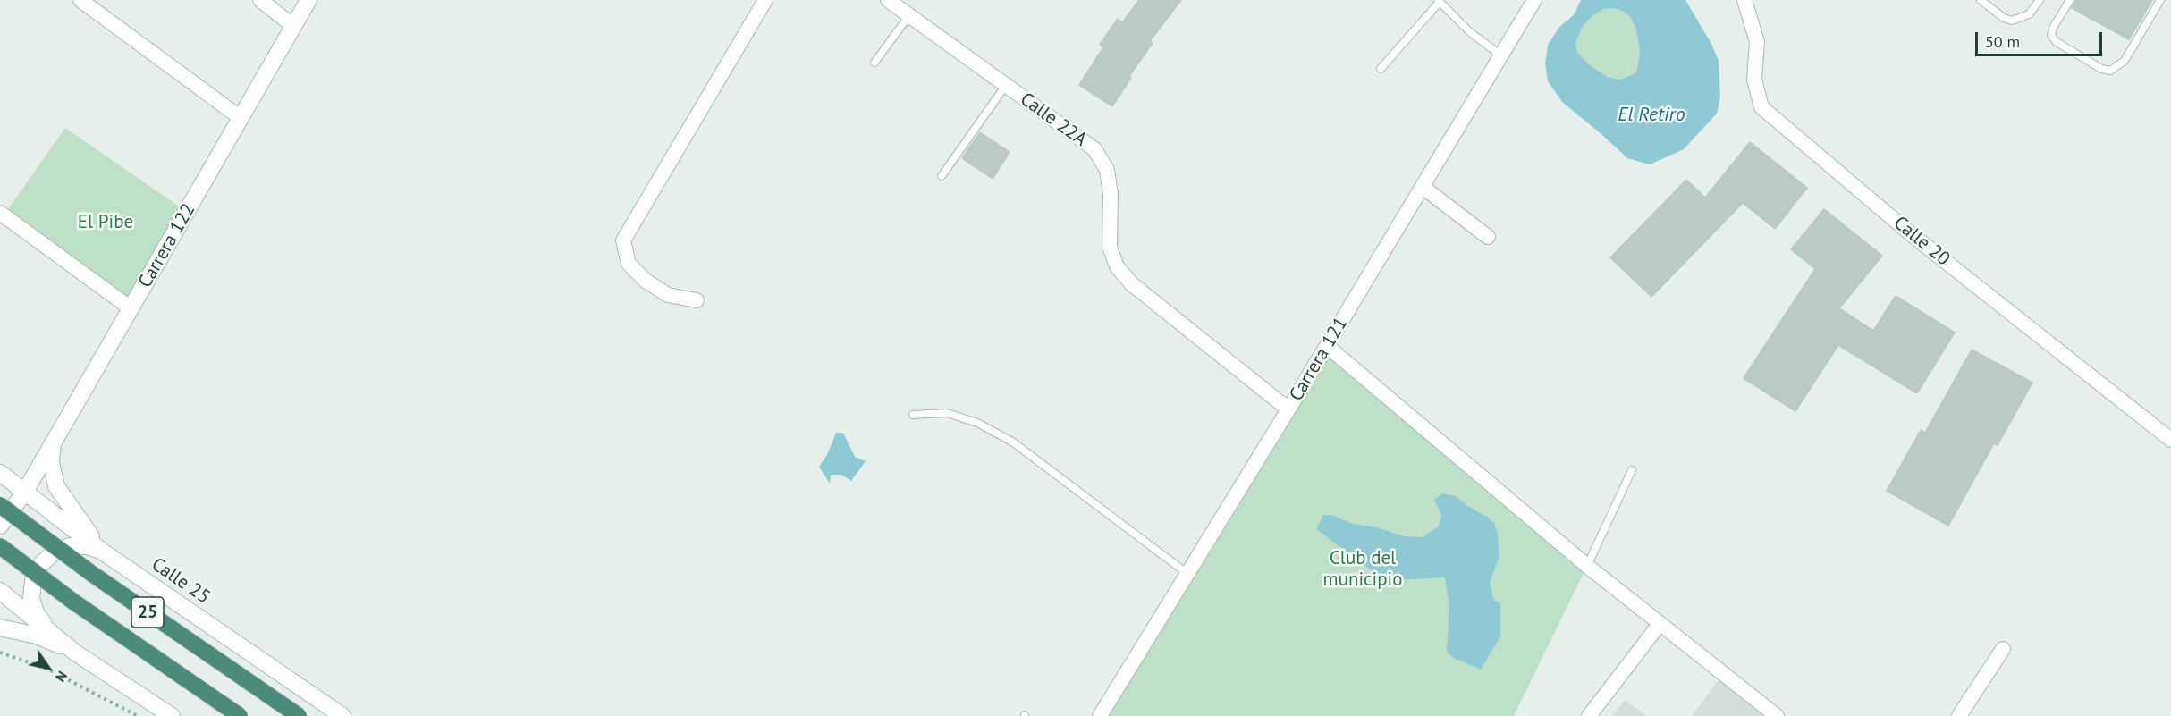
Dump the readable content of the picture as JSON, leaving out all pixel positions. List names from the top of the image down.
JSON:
{
  "streets": {
    "highway": ["25"],
    "main road": ["Carrera 122", "Calle 25"],
    "street": ["Calle 22A", "Calle 20", "Carrera 121"]
  },
  "crossings": [
    ["Calle 22A", "Carrera 121"],
    ["Carrera 122", "Calle 25"]
  ],
  "water": ["El Retiro"],
  "parks": ["El Pibe", "Club del municipio"],
  "scale_bar": "50 m",
  "north": "bottom right"
}
